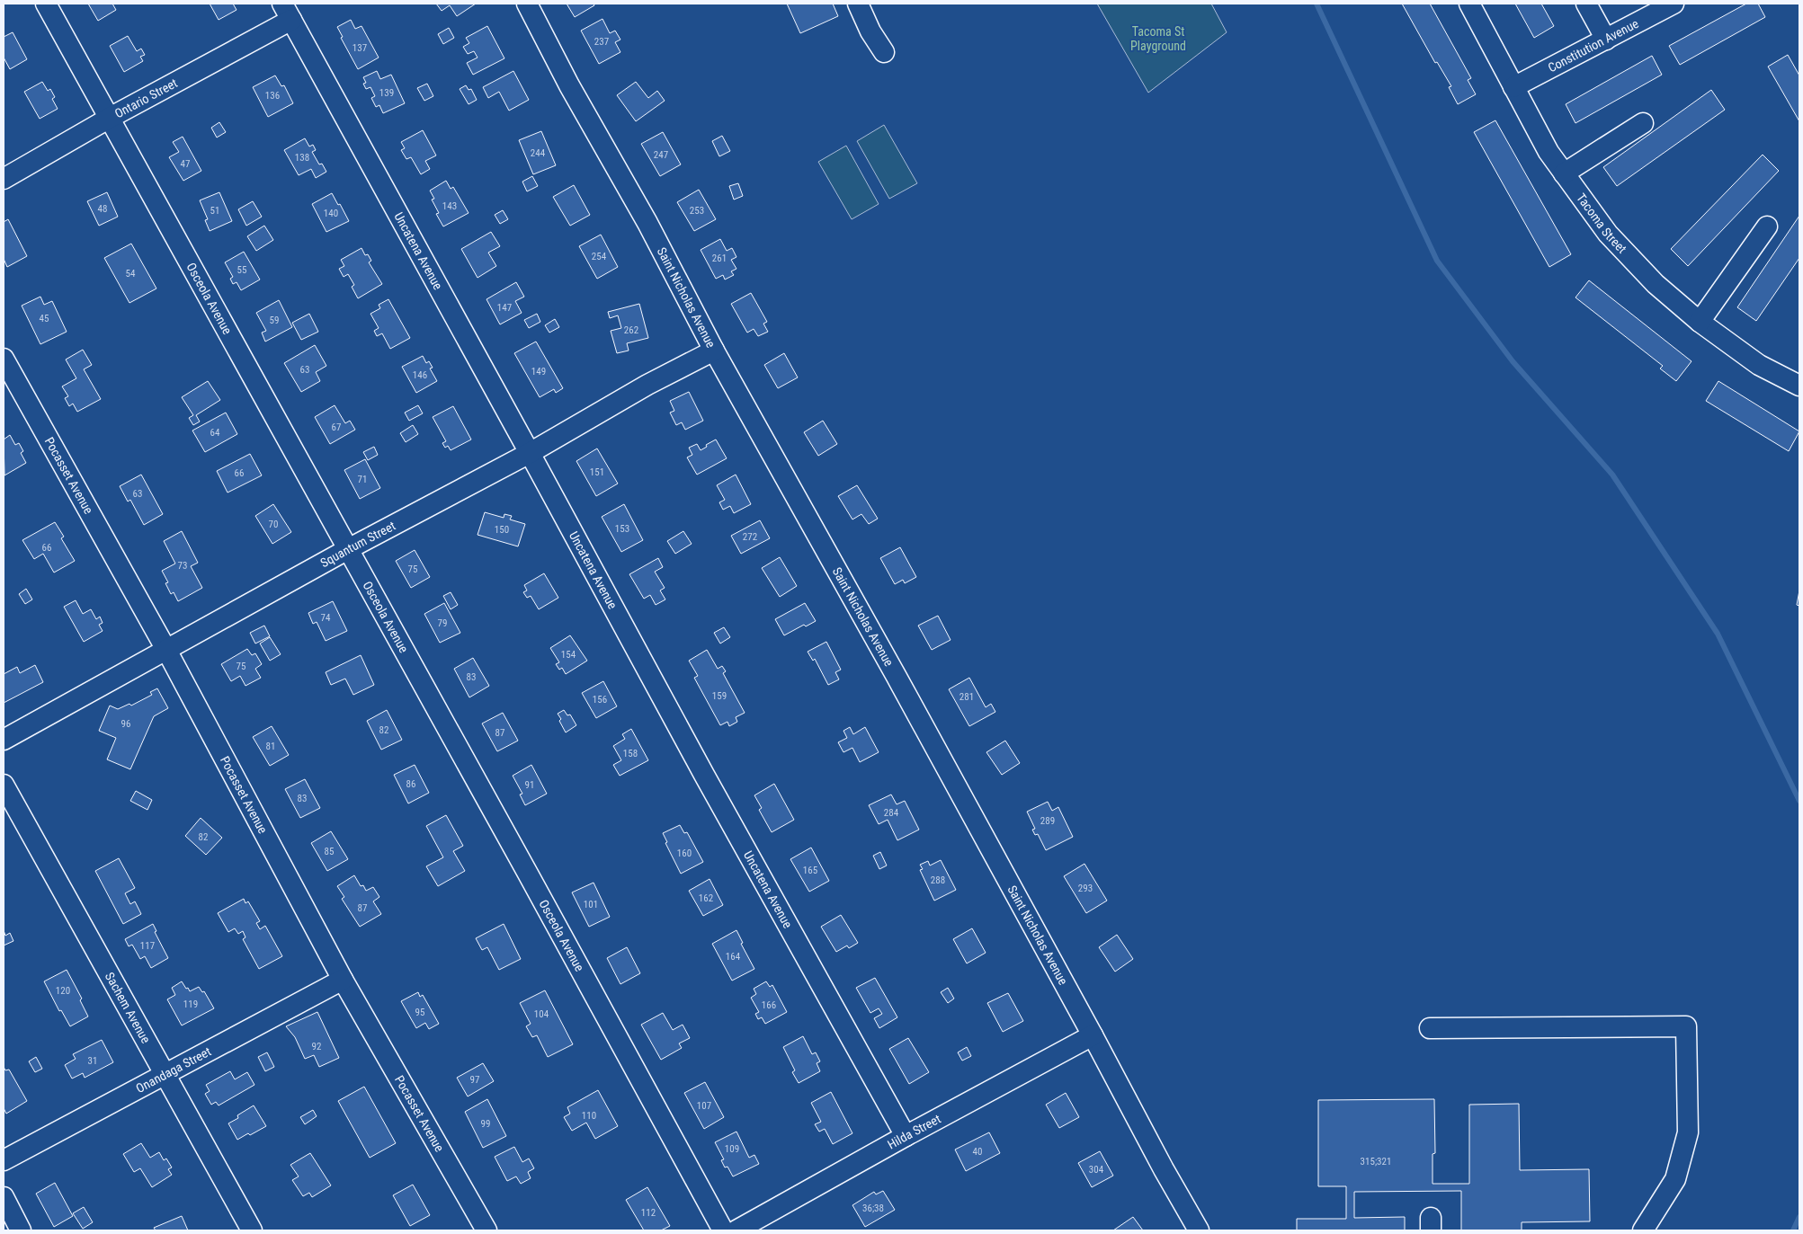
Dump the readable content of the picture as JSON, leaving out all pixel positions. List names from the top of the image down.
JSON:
{
  "streets": {
    "street": [
      "Constitution Avenue",
      "Ontario Street",
      "Tacoma Street",
      "Uncatena Avenue",
      "Osceola Avenue",
      "Saint Nicholas Avenue",
      "Pocasset Avenue",
      "Squantum Street",
      "Sachem Avenue",
      "Onandaga Street",
      "Hilda Street"
    ]
  },
  "crossings": [
    ["Constitution Avenue", "Tacoma Street"],
    ["Ontario Street", "Uncatena Avenue"],
    ["Ontario Street", "Osceola Avenue"],
    ["Uncatena Avenue", "Squantum Street"],
    ["Uncatena Avenue", "Hilda Street"],
    ["Osceola Avenue", "Squantum Street"],
    ["Saint Nicholas Avenue", "Squantum Street"],
    ["Saint Nicholas Avenue", "Hilda Street"],
    ["Pocasset Avenue", "Squantum Street"],
    ["Pocasset Avenue", "Onandaga Street"],
    ["Sachem Avenue", "Onandaga Street"]
  ],
  "parks": ["Tacoma St Playground"],
  "house_numbers": [
    "237",
    "137",
    "139",
    "136",
    "244",
    "247",
    "138",
    "47",
    "143",
    "48",
    "51",
    "253",
    "140",
    "254",
    "261",
    "55",
    "54",
    "147",
    "45",
    "59",
    "262",
    "63",
    "149",
    "146",
    "67",
    "64",
    "151",
    "66",
    "71",
    "63",
    "70",
    "153",
    "150",
    "272",
    "66",
    "73",
    "75",
    "74",
    "79",
    "154",
    "75",
    "83",
    "159",
    "281",
    "156",
    "96",
    "82",
    "87",
    "81",
    "158",
    "86",
    "91",
    "83",
    "284",
    "289",
    "82",
    "85",
    "160",
    "165",
    "288",
    "293",
    "162",
    "101",
    "87",
    "117",
    "164",
    "120",
    "119",
    "166",
    "95",
    "104",
    "92",
    "31",
    "97",
    "107",
    "110",
    "99",
    "109",
    "40",
    "315;321",
    "304",
    "36;38",
    "112"
  ]
}
